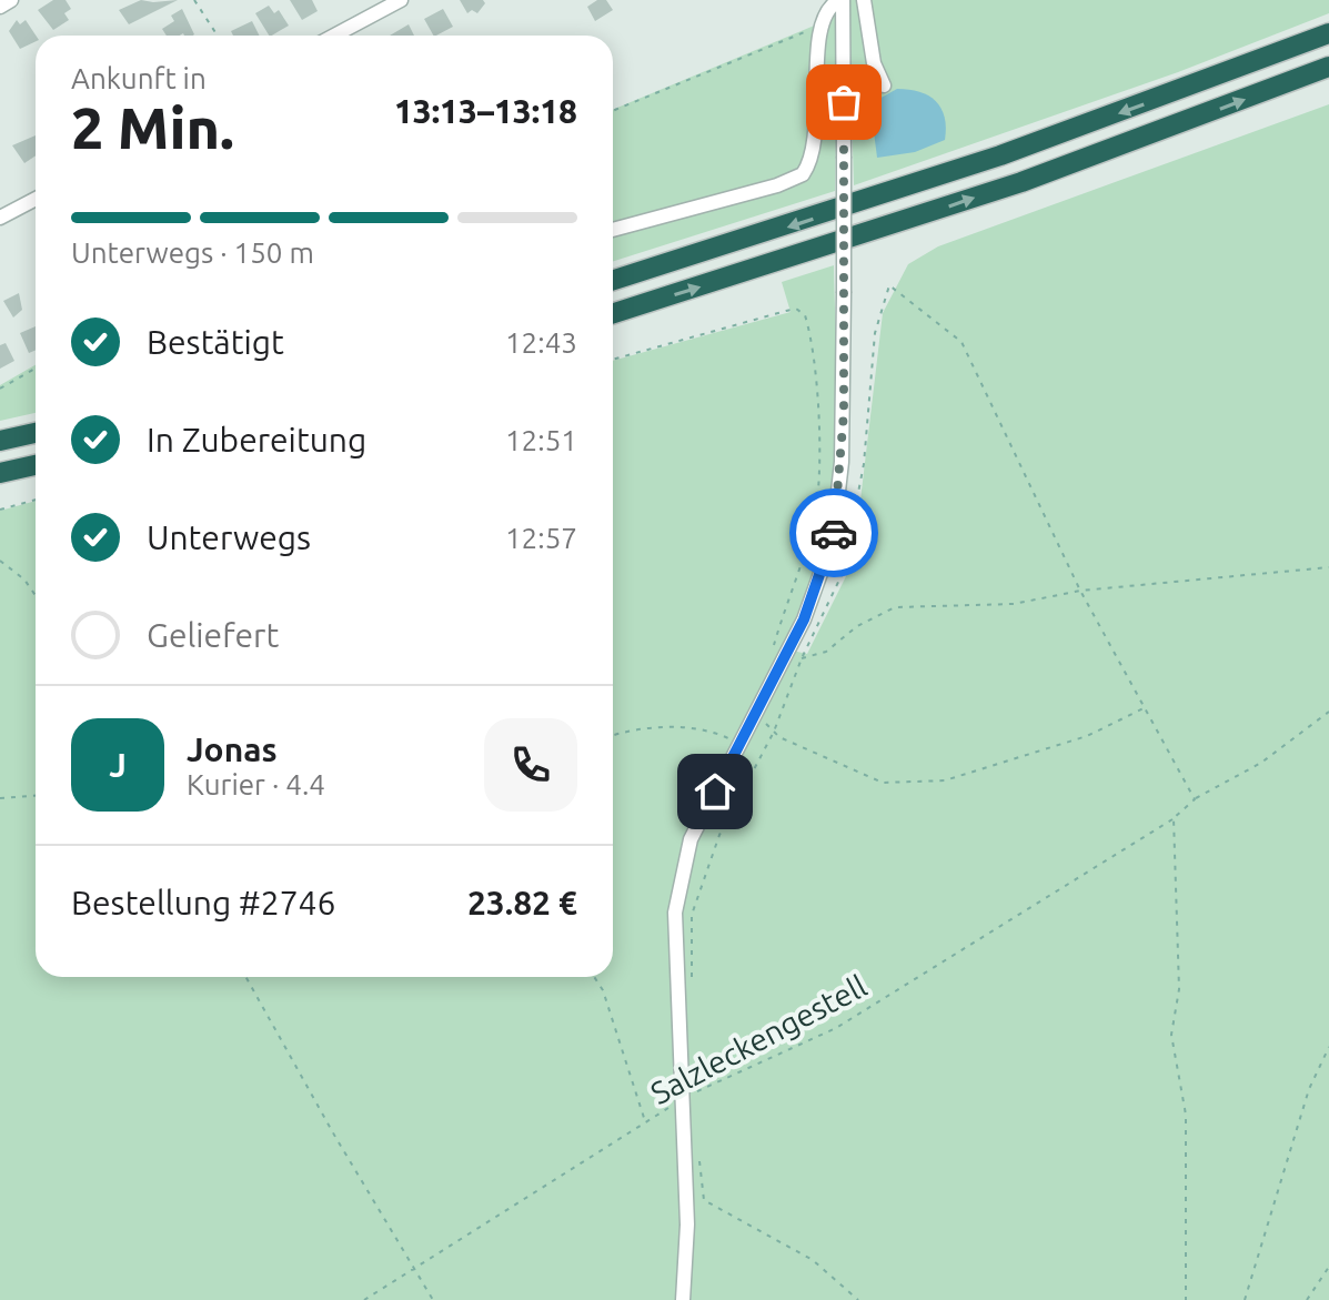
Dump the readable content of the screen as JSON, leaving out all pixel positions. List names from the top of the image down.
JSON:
{
  "streets": {
    "path": ["Salzleckengestell"]
  },
  "page": {
    "heading": ["2 Min.", "Ankunft in", "13:13–13:18"],
    "panel": [
      "Jonas",
      "Kurier · 4.4",
      "Bestellung #2746",
      "23.82 €"
    ],
    "bar": "Unterwegs · 150 m",
    "list": [
      ["Bestätigt", "12:43"],
      ["In Zubereitung", "12:51"],
      ["Unterwegs", "12:57"],
      "Geliefert"
    ],
    "round": "J"
  }
}
